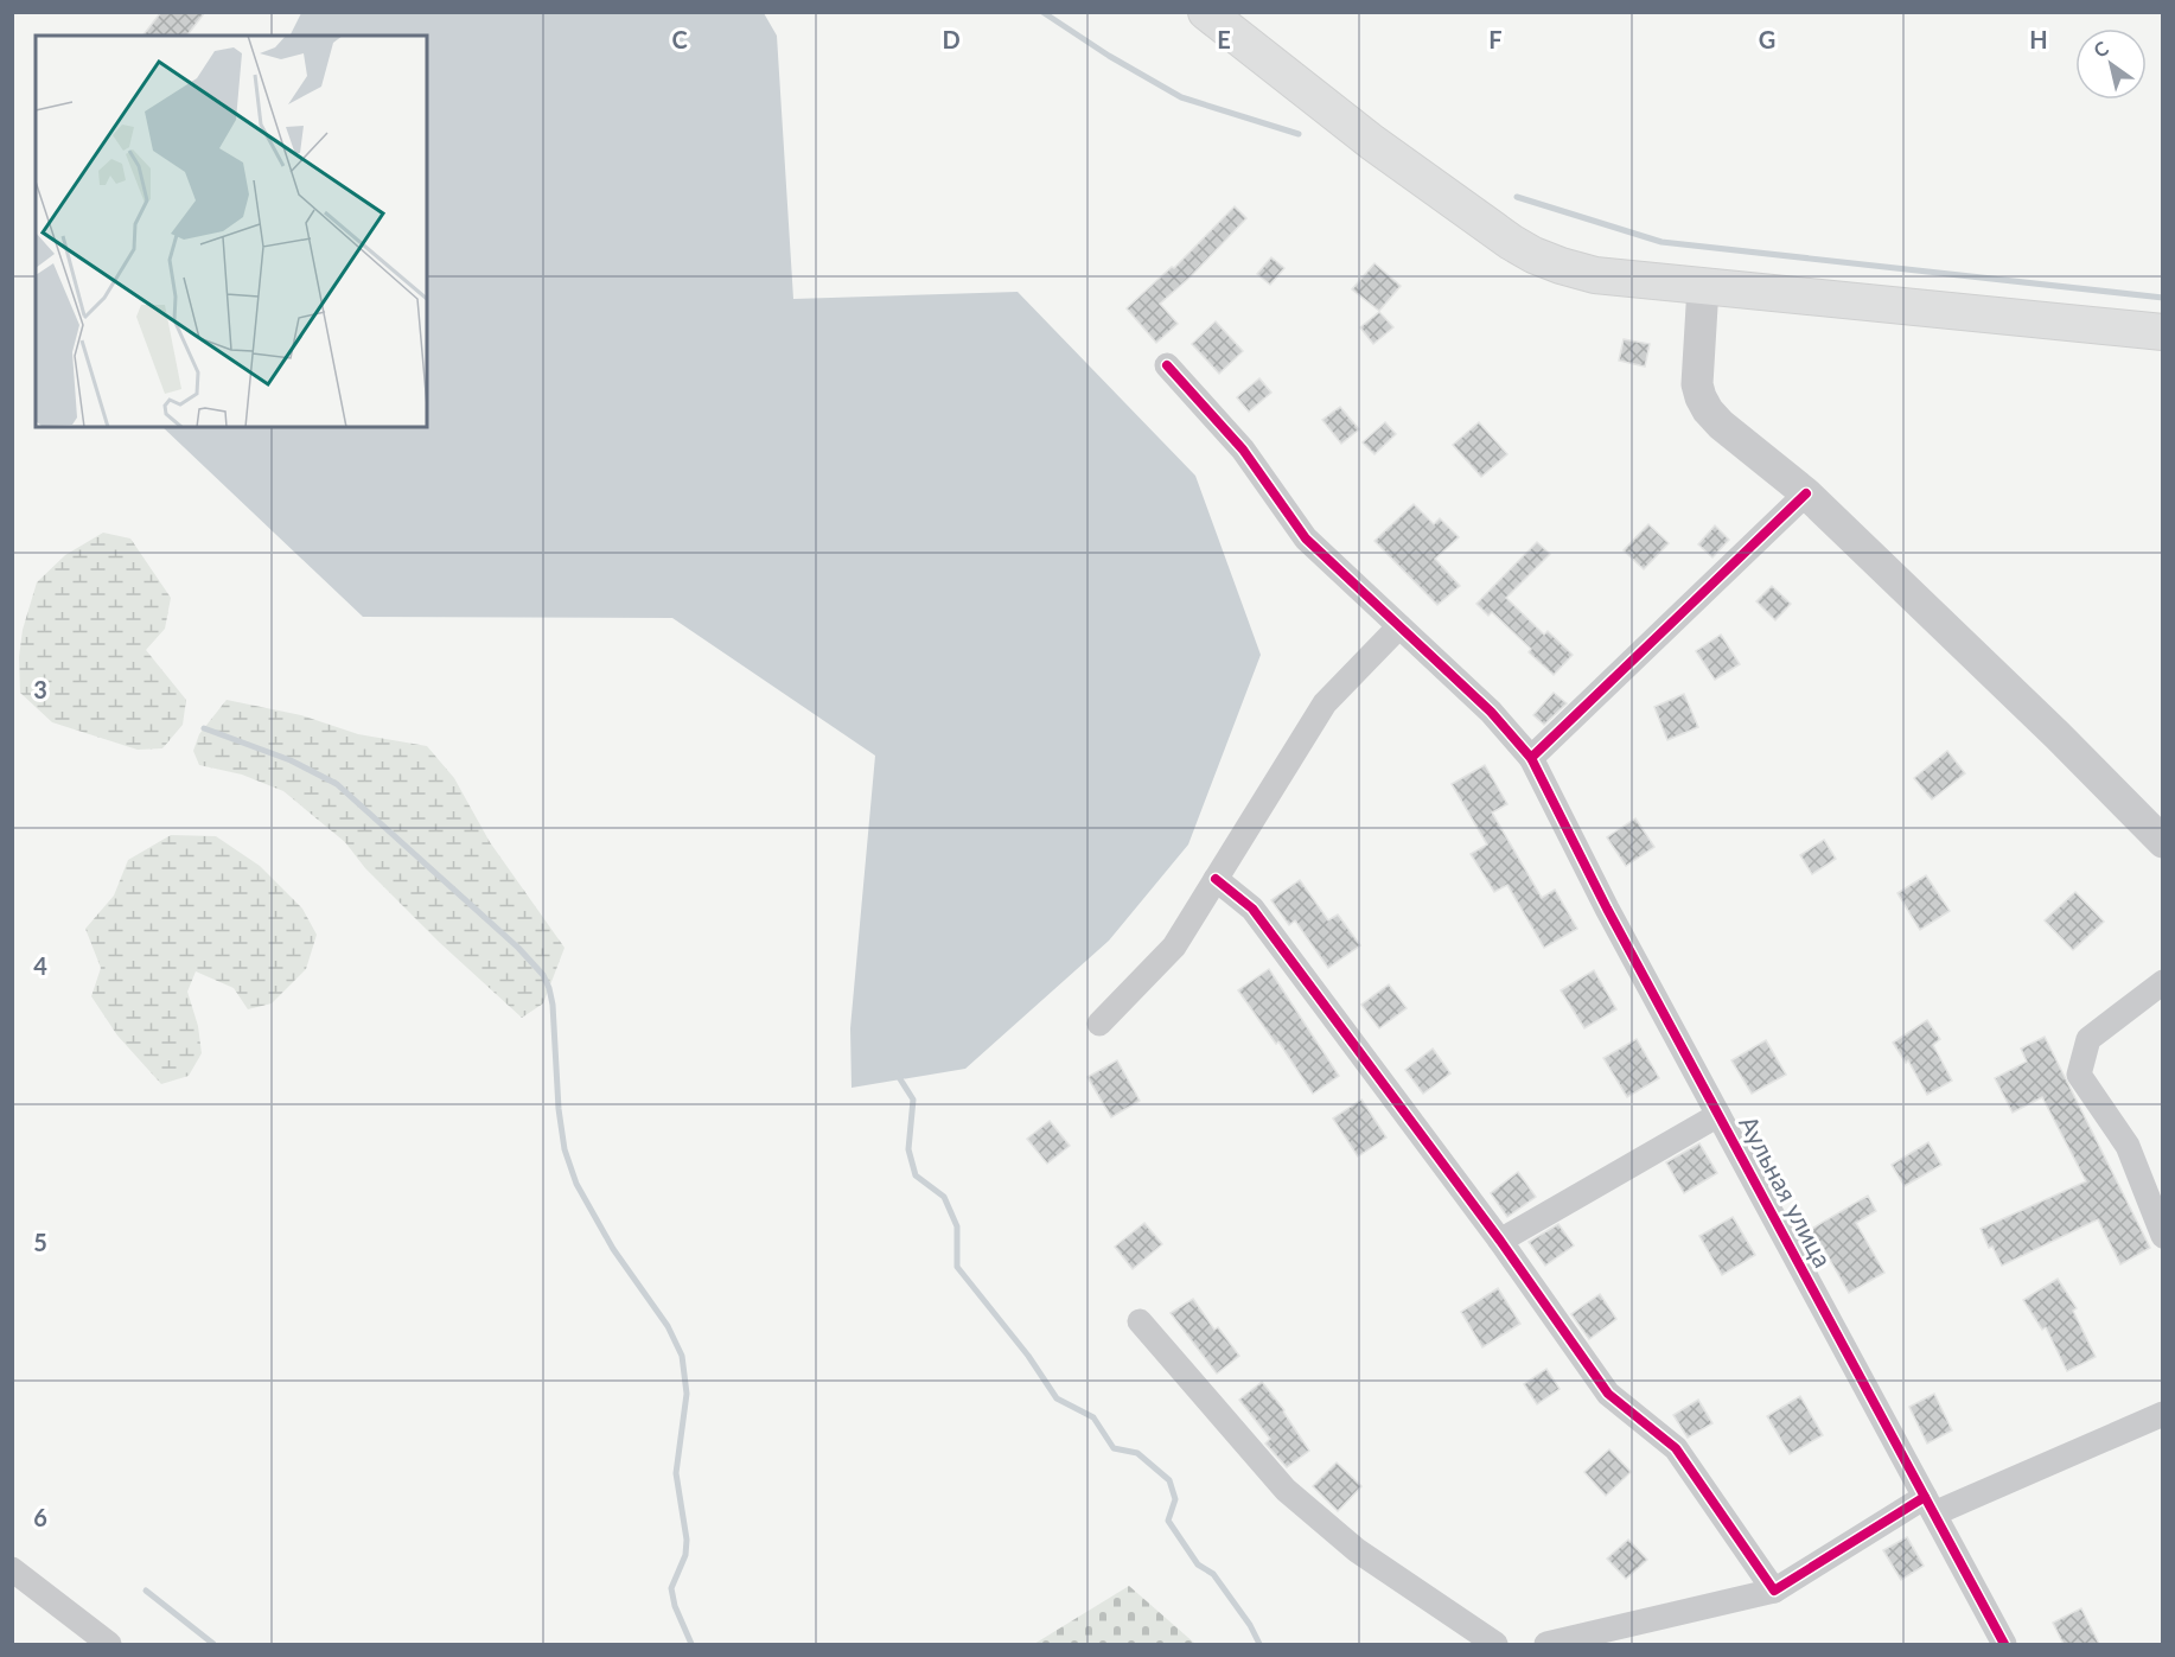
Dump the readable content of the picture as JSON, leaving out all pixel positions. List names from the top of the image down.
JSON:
{
  "streets": {
    "street": ["Аульная улица"]
  },
  "north": "top left",
  "grid": {
    "columns": [
      "C",
      "D",
      "E",
      "F",
      "G",
      "H"
    ],
    "rows": [
      "3",
      "4",
      "5",
      "6"
    ]
  }
}
